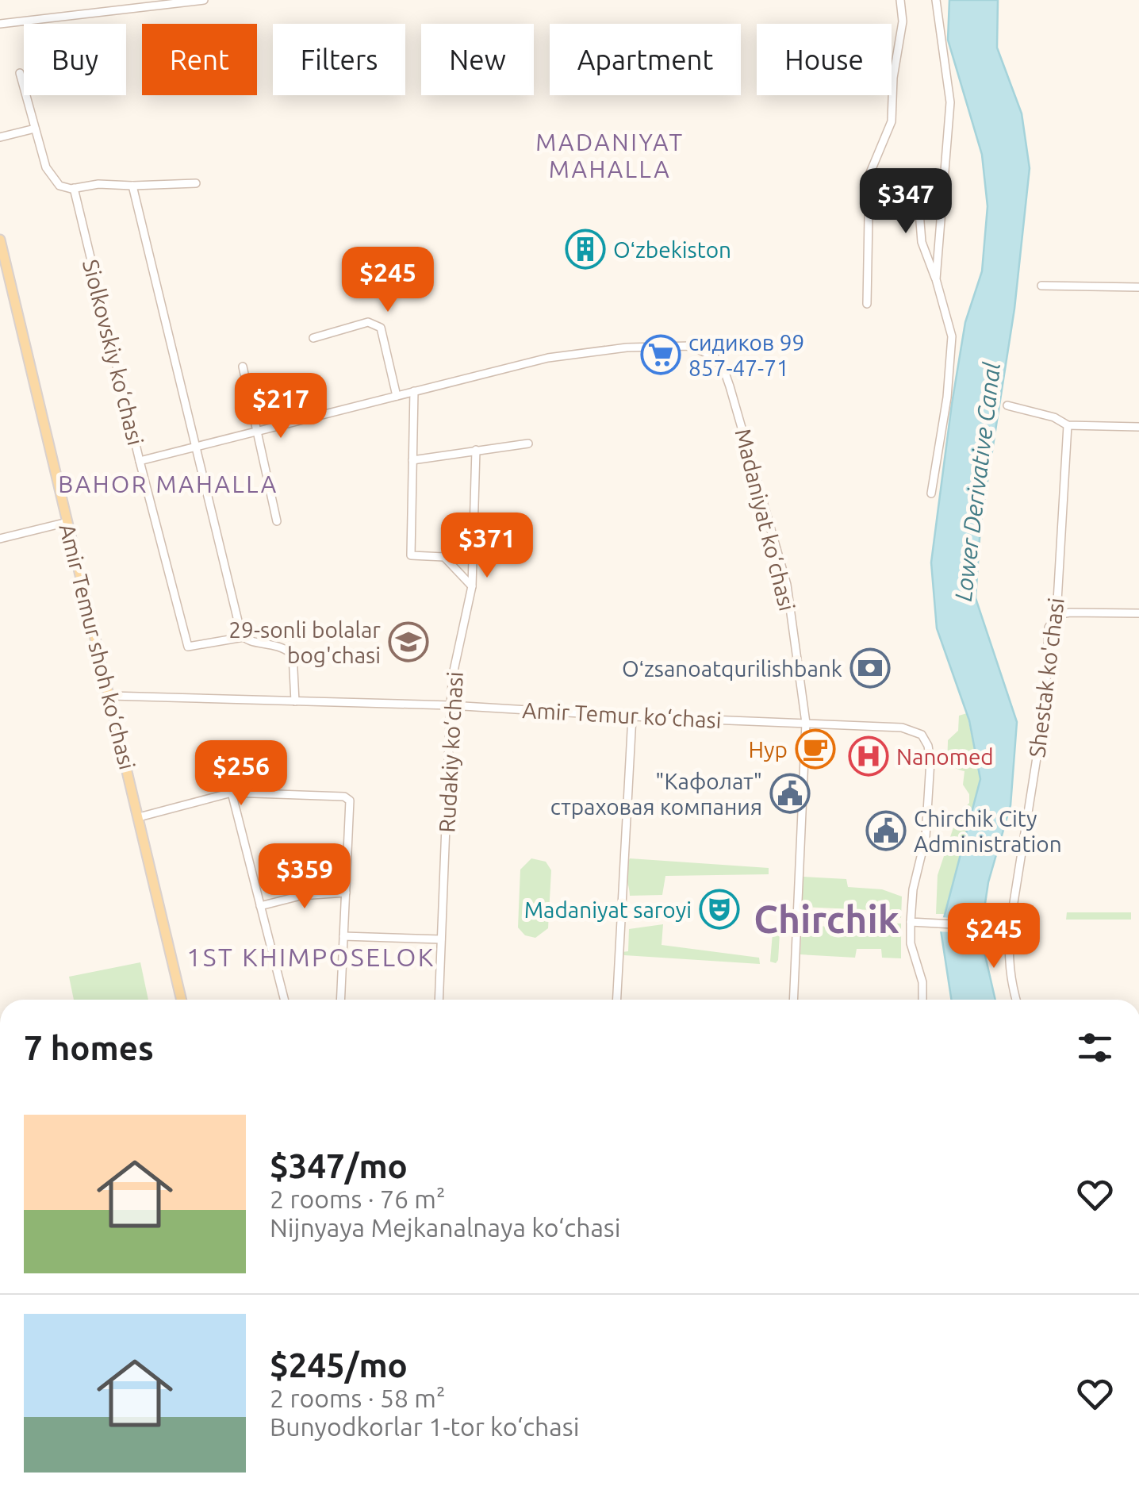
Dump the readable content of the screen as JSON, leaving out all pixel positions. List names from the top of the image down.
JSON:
{
  "streets": {
    "main road": ["Amir Temur shoh ko‘chasi"],
    "street": [
      "Siolkovskiy ko‘chasi",
      "Madaniyat ko‘chasi",
      "Shestak ko'chasi",
      "Amir Temur ko‘chasi",
      "Rudakiy ko‘chasi"
    ]
  },
  "crossings": [
    ["Madaniyat ko‘chasi", "Amir Temur ko‘chasi"],
    ["Amir Temur shoh ko‘chasi", "Amir Temur ko‘chasi"],
    ["Amir Temur ko‘chasi", "Rudakiy ko‘chasi"]
  ],
  "districts": [
    "MADANIYAT MAHALLA",
    "BAHOR MAHALLA",
    "Chirchik",
    "1ST KHIMPOSELOK"
  ],
  "water": ["Lower Derivative Canal"],
  "places": {
    "building": ["Oʻzbekiston"],
    "supermarket": ["сидиков 99 857-47-71"],
    "school or university": ["29-sonli bolalar bog'chasi"],
    "bank": ["Oʻzsanoatqurilishbank"],
    "cafe": ["Нур"],
    "hospital": ["Nanomed"],
    "public building": ["\"Кафолат\" страховая компания", "Chirchik City Administration"],
    "theatre": ["Madaniyat saroyi"]
  },
  "page": {
    "chip": [
      "Buy",
      "Rent",
      "Filters",
      "New",
      "Apartment",
      "House"
    ],
    "price": [
      "$347",
      "$245",
      "$217",
      "$371",
      "$256",
      "$359",
      "$245"
    ],
    "heading": "7 homes",
    "list": [
      {
        "name": "$347/mo",
        "note": "2 rooms · 76 m² · Nijnyaya Mejkanalnaya ko‘chasi"
      },
      {
        "name": "$245/mo",
        "note": "2 rooms · 58 m² · Bunyodkorlar 1-tor ko‘chasi"
      }
    ]
  }
}
